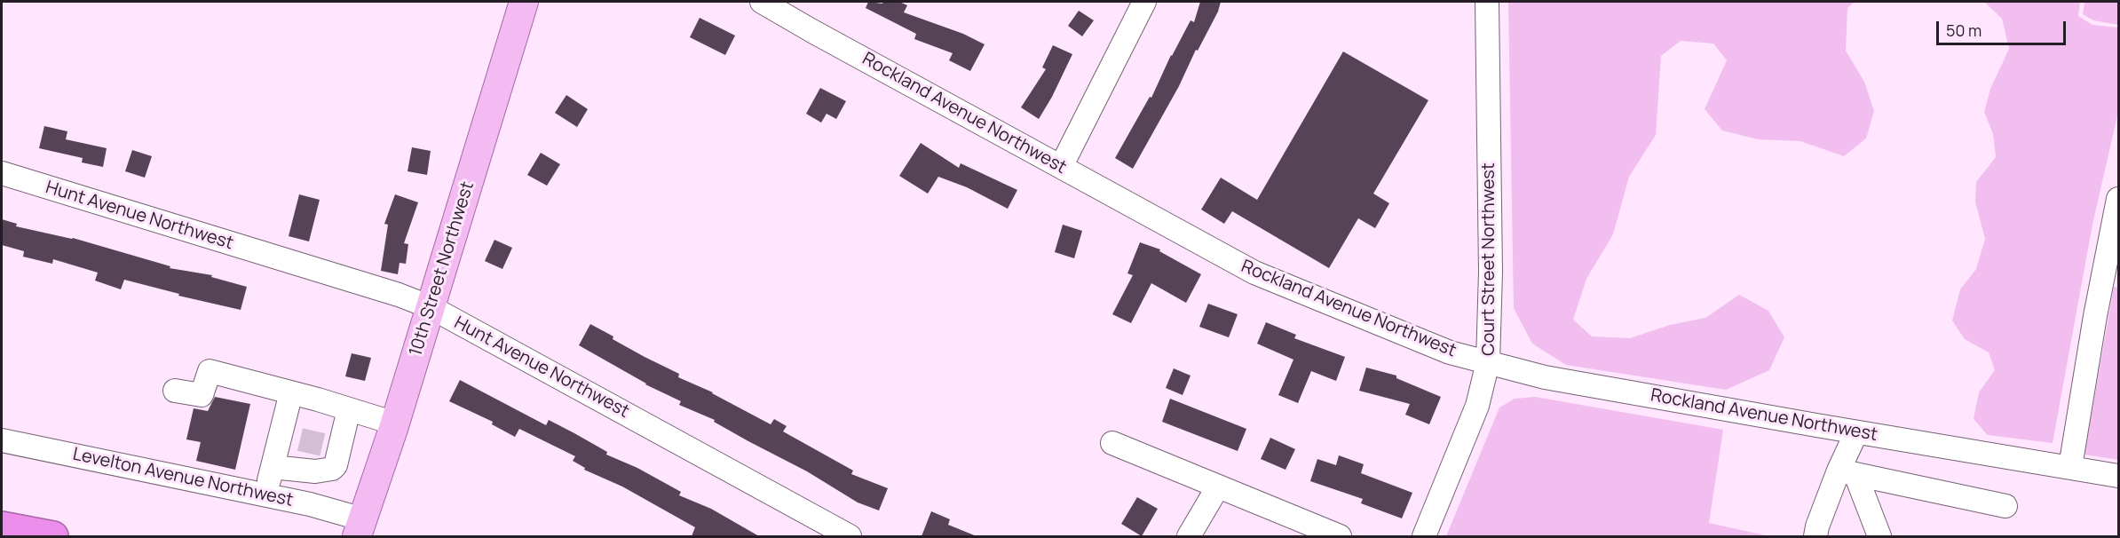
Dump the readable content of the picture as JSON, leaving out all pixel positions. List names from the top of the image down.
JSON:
{
  "streets": {
    "main road": ["10th Street Northwest"],
    "street": [
      "Rockland Avenue Northwest",
      "Hunt Avenue Northwest",
      "Court Street Northwest",
      "Levelton Avenue Northwest"
    ]
  },
  "crossings": [
    ["Rockland Avenue Northwest", "Court Street Northwest"],
    ["Hunt Avenue Northwest", "10th Street Northwest"],
    ["10th Street Northwest", "Levelton Avenue Northwest"]
  ],
  "scale_bar": "50 m"
}
